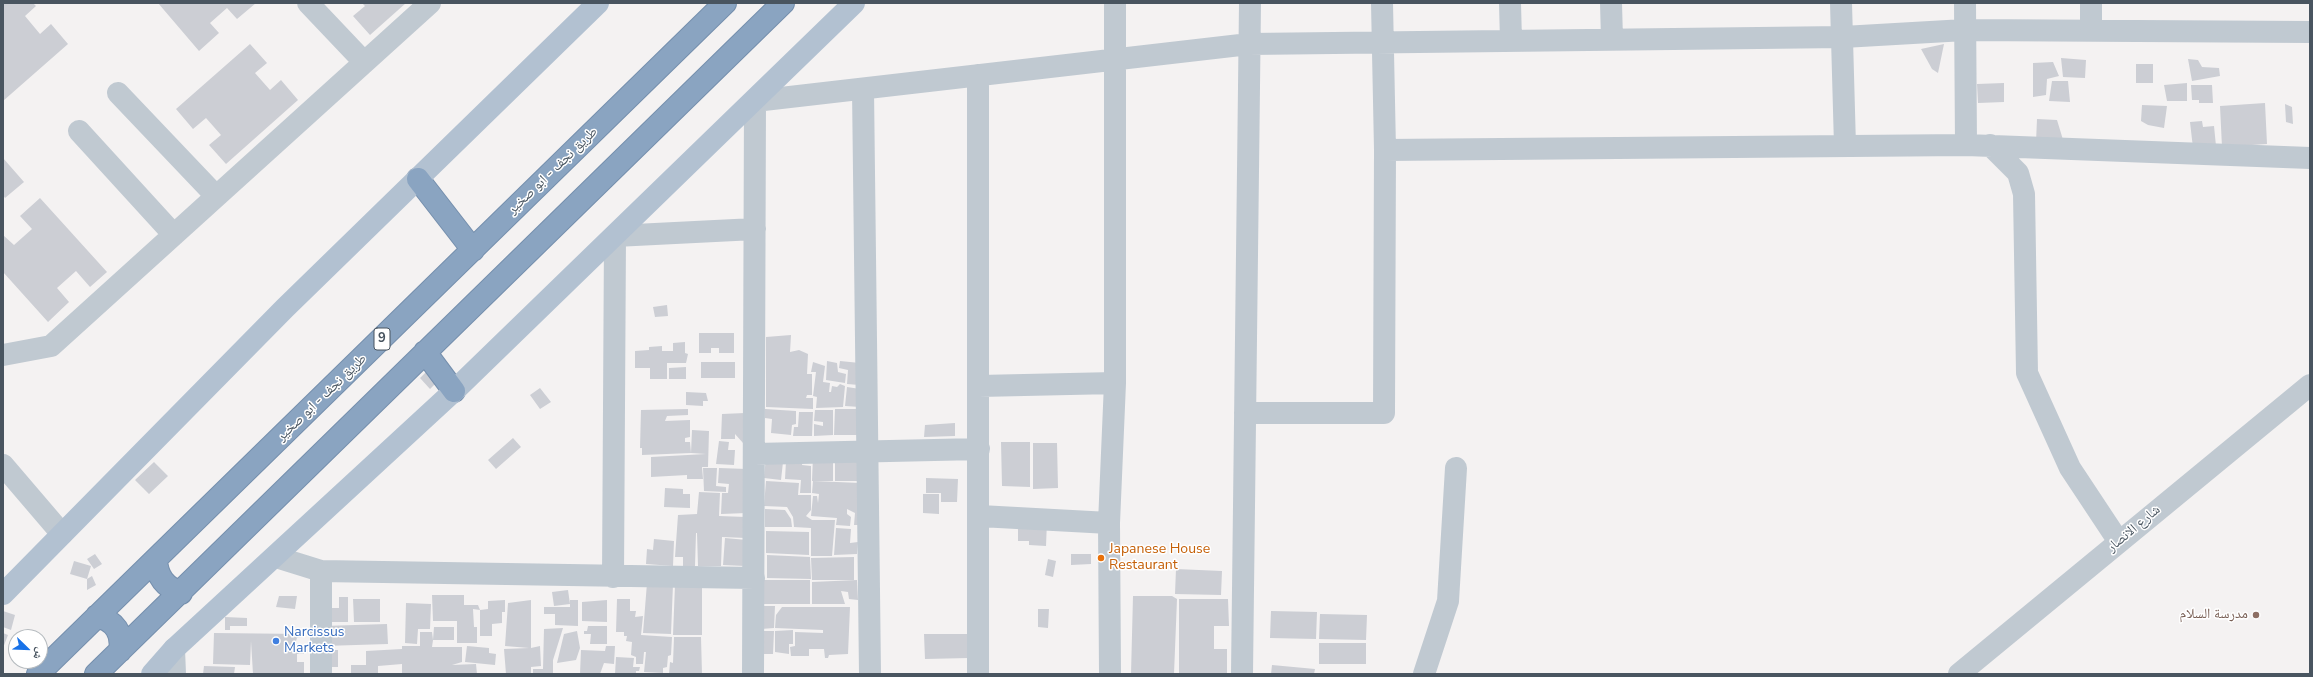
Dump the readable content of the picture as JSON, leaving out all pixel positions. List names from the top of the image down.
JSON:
{
  "streets": {
    "highway": ["طريق نجف - ابو صخير", "9"],
    "street": ["شارع الانصار"]
  },
  "places": ["Japanese House Restaurant", "مدرسة السلام", "Narcissus Markets"],
  "north": "bottom right"
}
